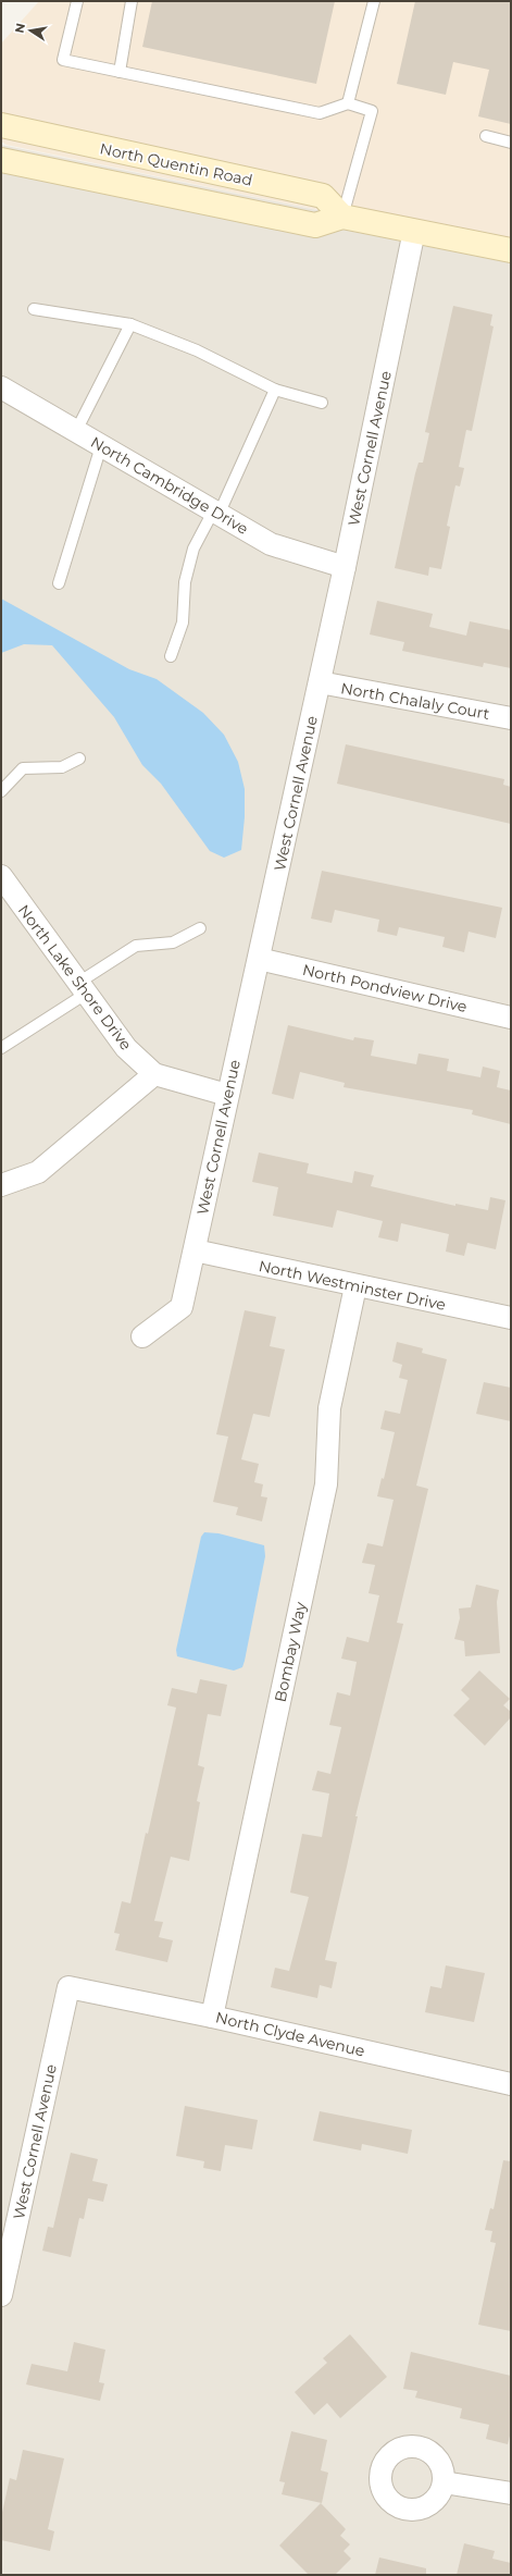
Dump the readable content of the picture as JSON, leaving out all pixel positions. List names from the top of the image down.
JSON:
{
  "streets": {
    "main road": ["North Quentin Road"],
    "street": [
      "West Cornell Avenue",
      "North Cambridge Drive",
      "North Chalaly Court",
      "North Lake Shore Drive",
      "North Pondview Drive",
      "North Westminster Drive",
      "Bombay Way",
      "North Clyde Avenue"
    ]
  },
  "crossings": [
    ["North Quentin Road", "West Cornell Avenue"],
    ["West Cornell Avenue", "North Cambridge Drive"],
    ["West Cornell Avenue", "North Chalaly Court"],
    ["West Cornell Avenue", "North Lake Shore Drive"],
    ["West Cornell Avenue", "North Pondview Drive"],
    ["West Cornell Avenue", "North Westminster Drive"],
    ["West Cornell Avenue", "North Clyde Avenue"],
    ["North Westminster Drive", "Bombay Way"],
    ["Bombay Way", "North Clyde Avenue"]
  ],
  "north": "left"
}
